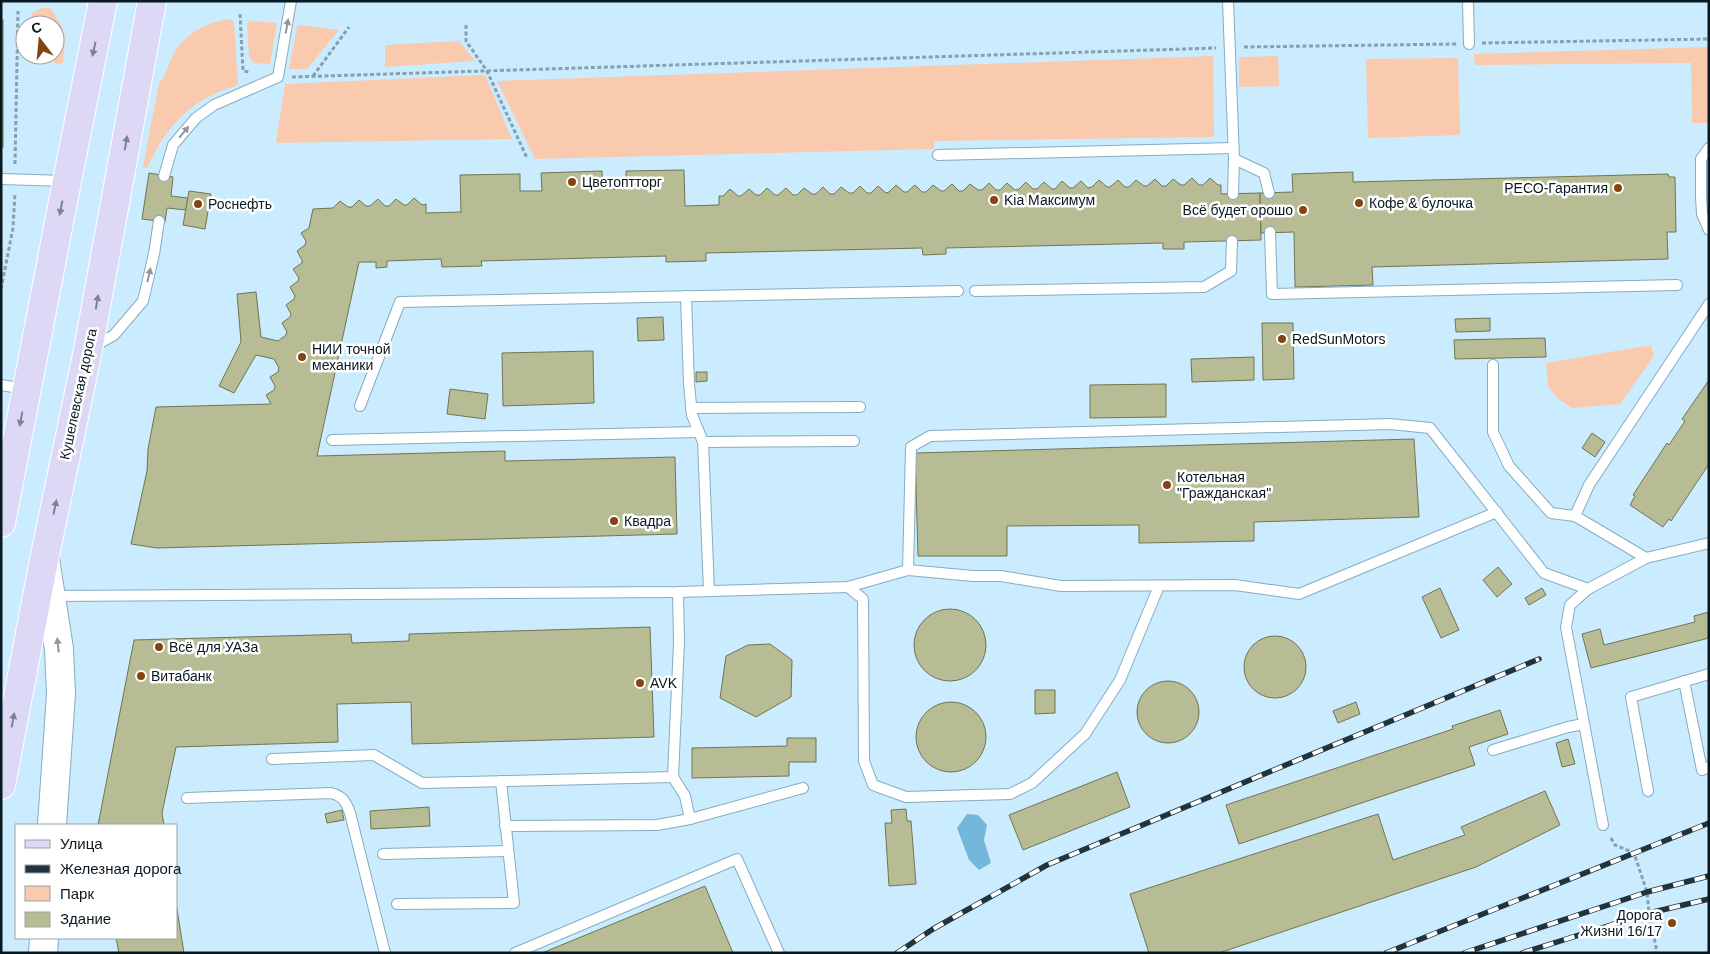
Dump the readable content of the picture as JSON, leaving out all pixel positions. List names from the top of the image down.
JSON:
{
  "streets": {
    "main road": ["Кушелевская дорога"]
  },
  "places": [
    "Цветоптторг",
    "РЕСО-Гарантия",
    "Kia Максимум",
    "Кофе & булочка",
    "Роснефть",
    "Всё будет орошо",
    "RedSunMotors",
    "НИИ точной механики",
    "Котельная \"Гражданская\"",
    "Квадра",
    "Всё для УАЗа",
    "Витабанк",
    "AVK",
    "Дорога Жизни 16/17"
  ],
  "legend": [
    "Улица",
    "Железная дорога",
    "Парк",
    "Здание"
  ],
  "north": "top"
}
